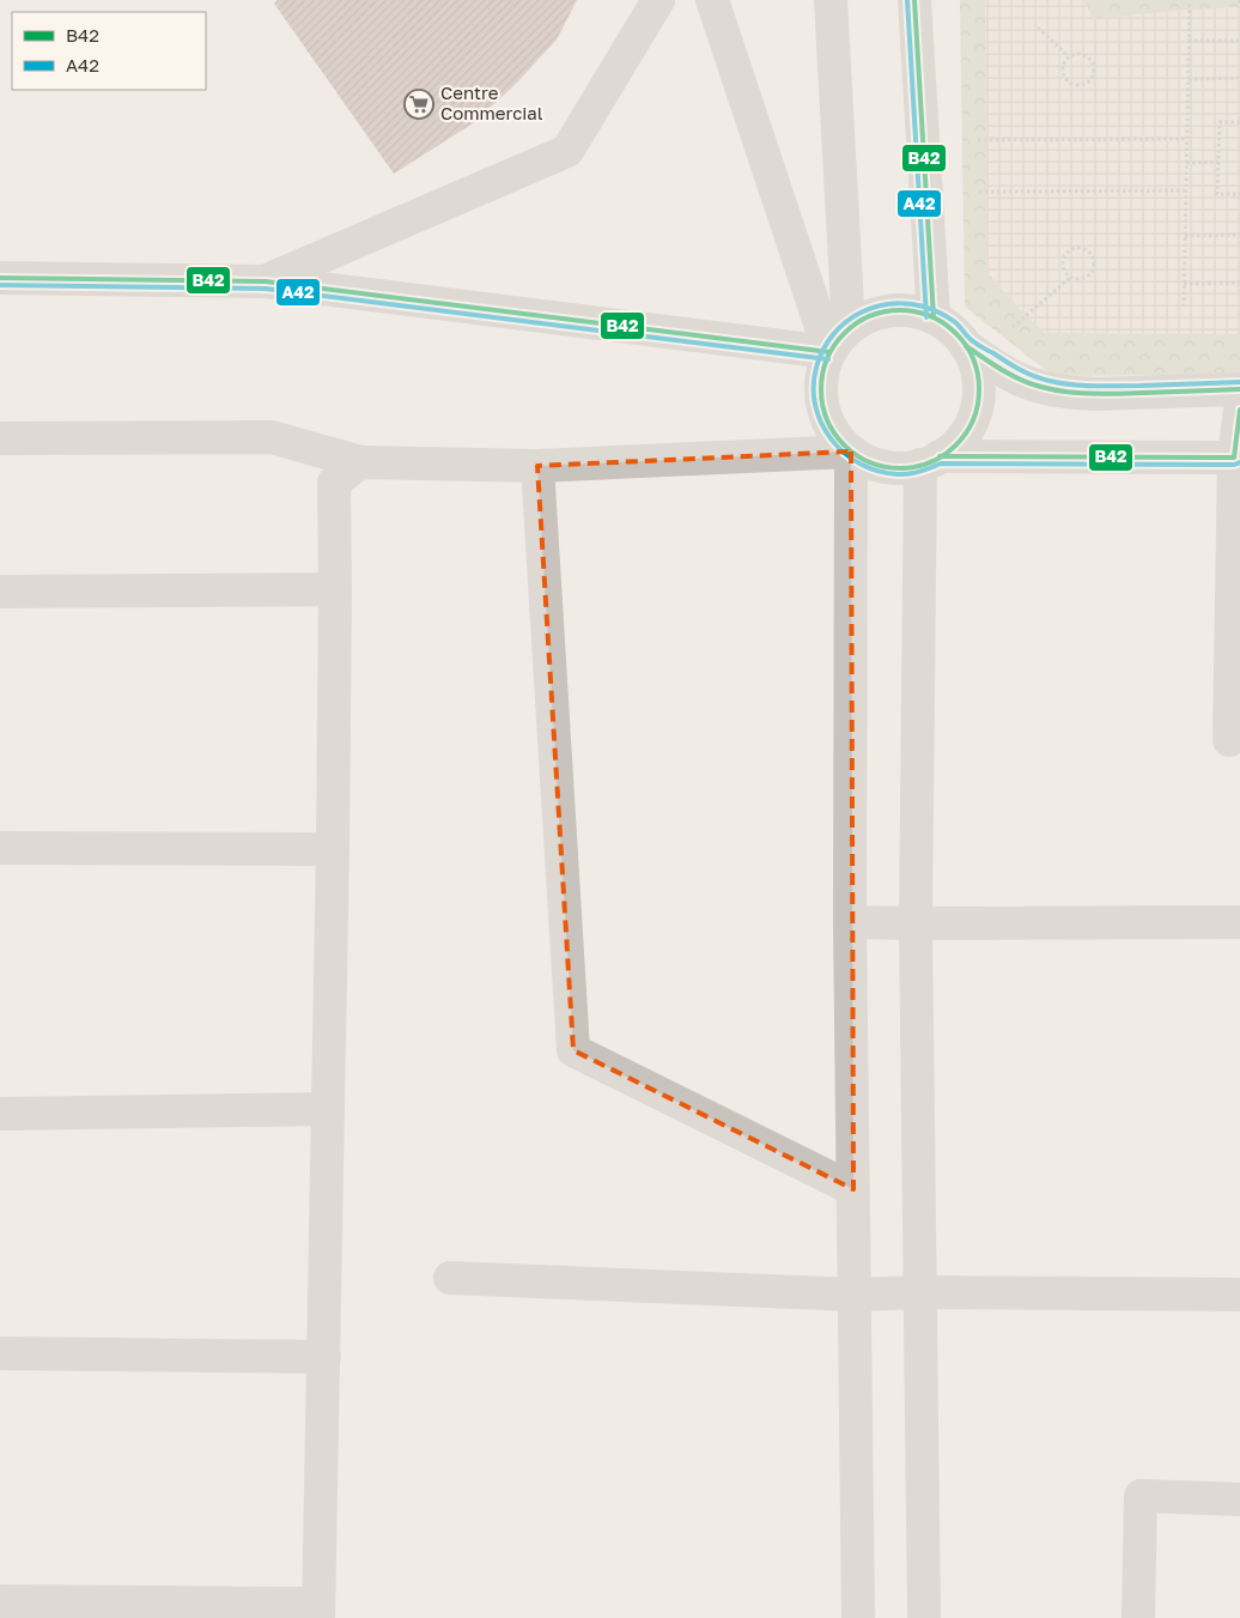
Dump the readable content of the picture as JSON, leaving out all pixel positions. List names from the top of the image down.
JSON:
{
  "places": {
    "supermarket": ["Centre Commercial"]
  },
  "lines": ["transit line B42", "transit line A42"],
  "legend": ["B42", "A42"]
}
